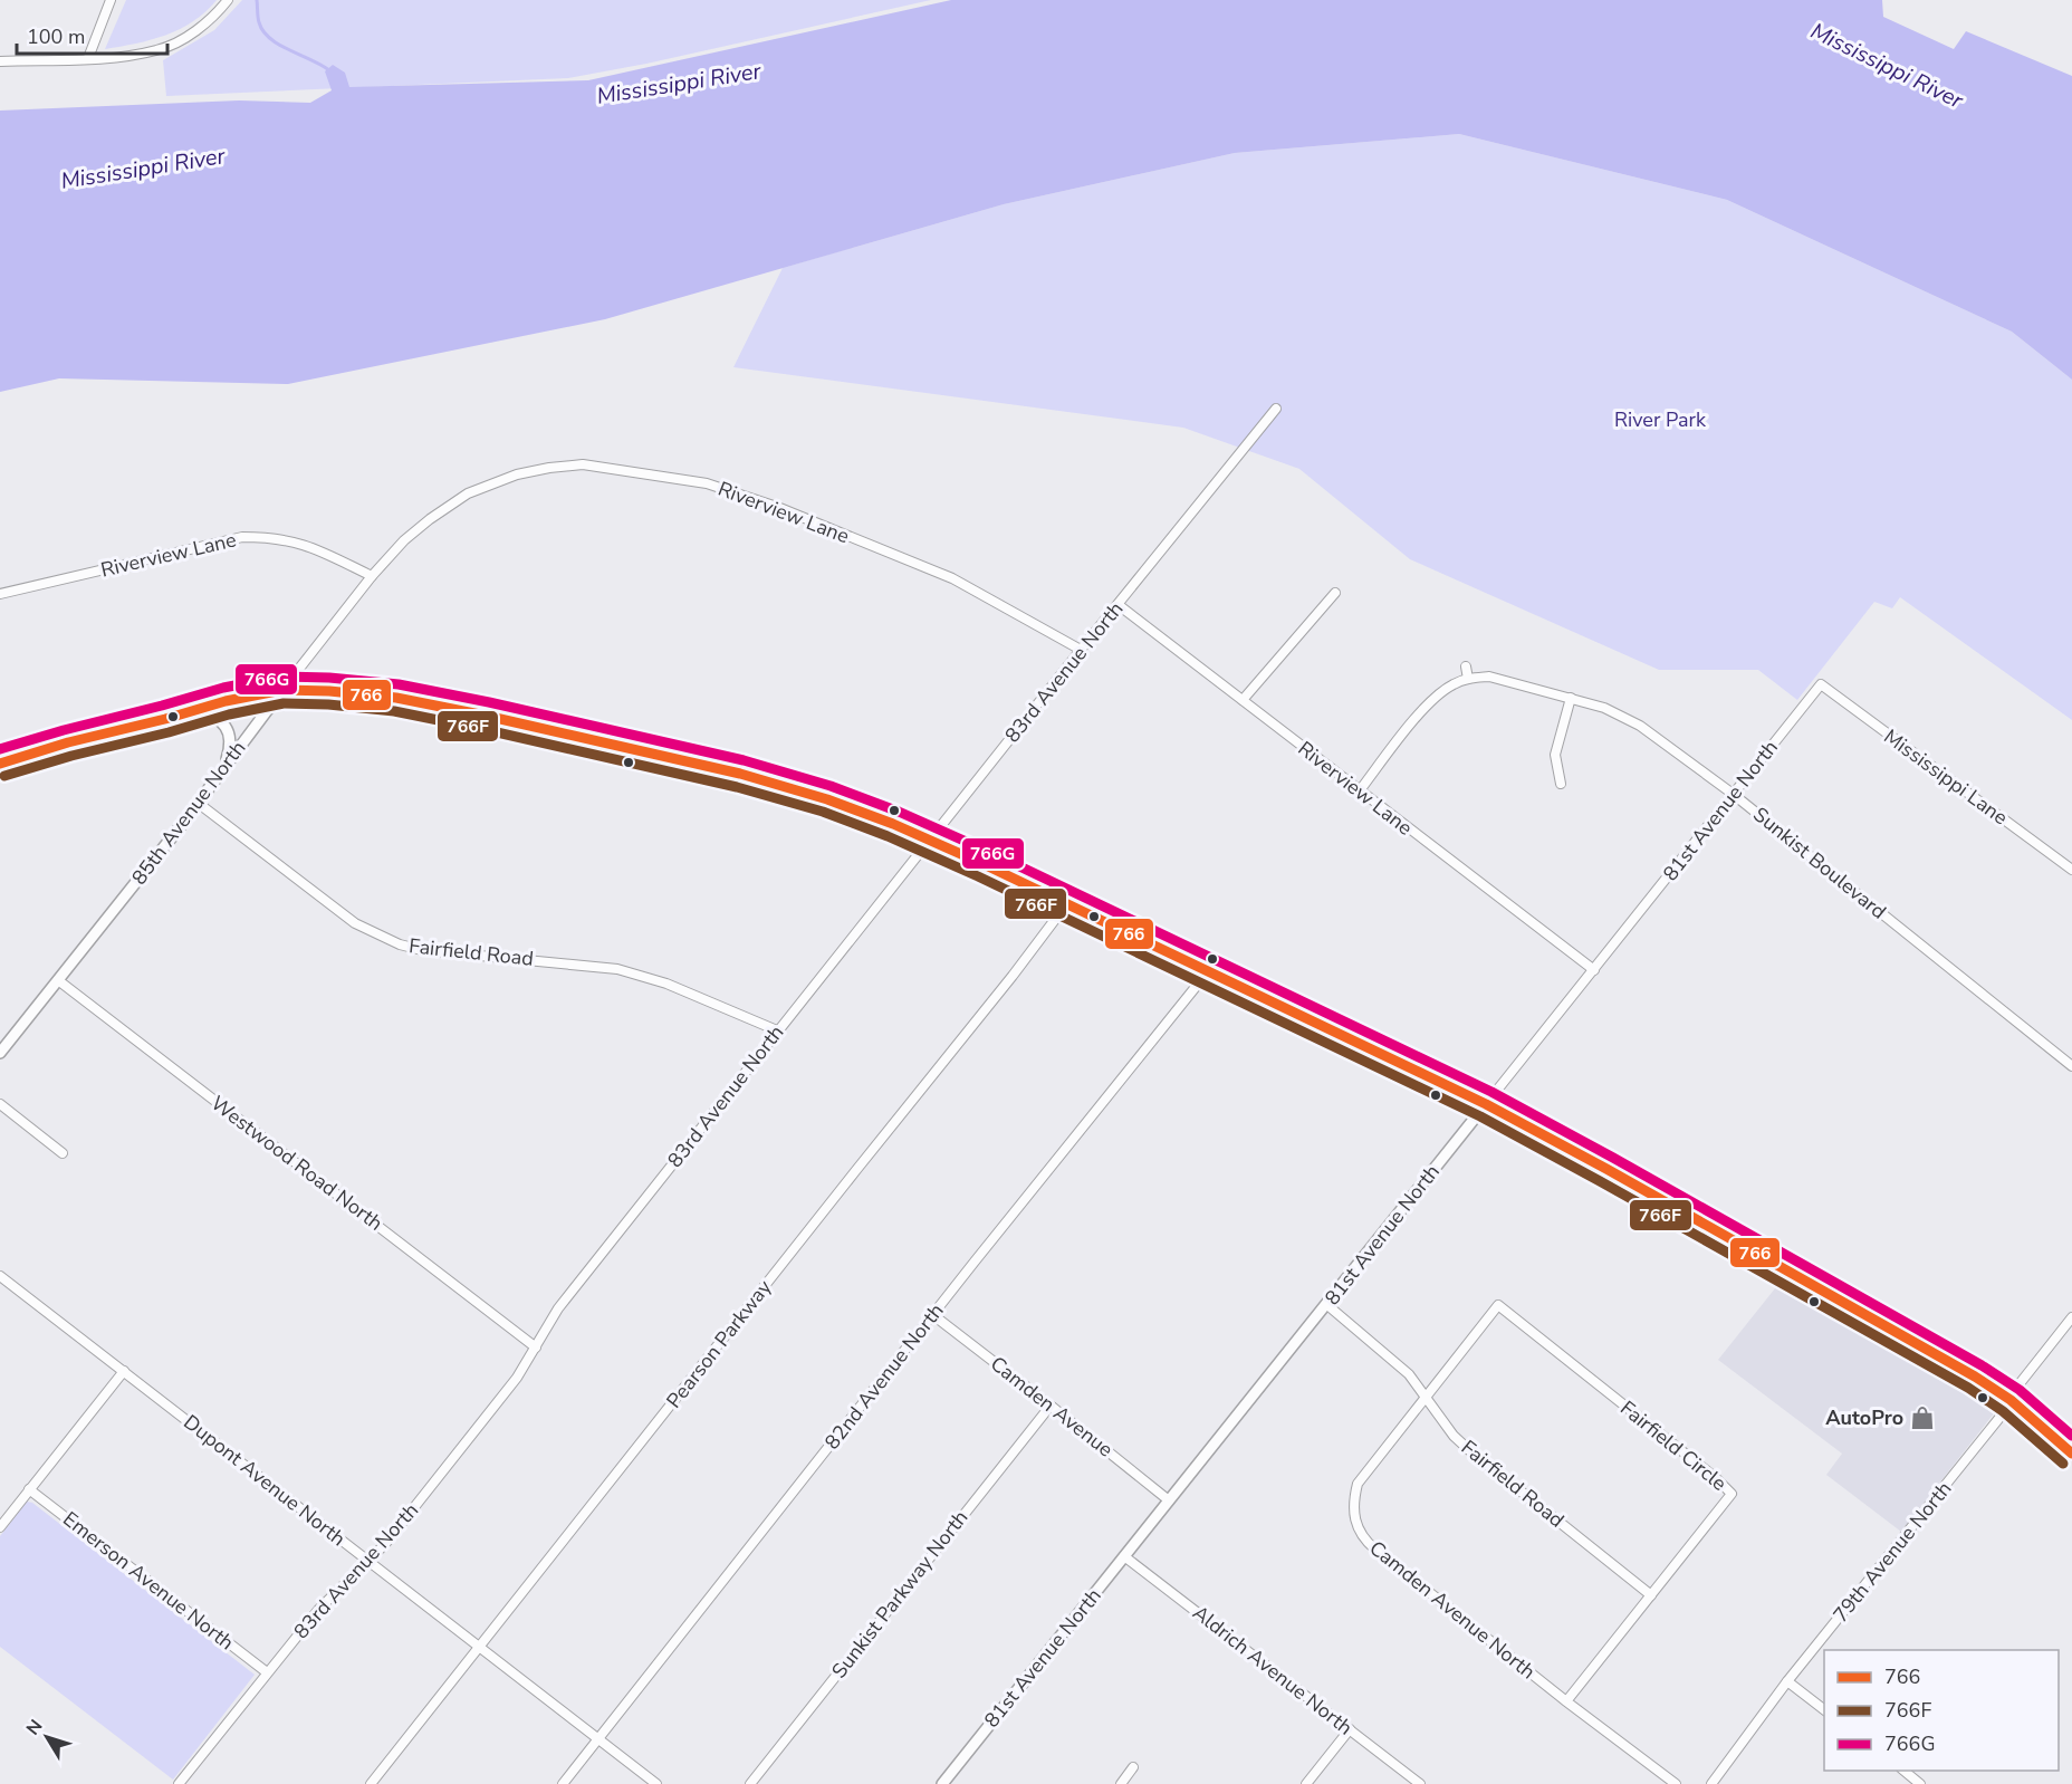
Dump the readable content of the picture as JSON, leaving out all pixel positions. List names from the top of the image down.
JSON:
{
  "streets": {
    "street": [
      "Riverview Lane",
      "83rd Avenue North",
      "Mississippi Lane",
      "81st Avenue North",
      "85th Avenue North",
      "Sunkist Boulevard",
      "Fairfield Road",
      "Westwood Road North",
      "Pearson Parkway",
      "82nd Avenue North",
      "Camden Avenue",
      "Fairfield Circle",
      "Dupont Avenue North",
      "79th Avenue North",
      "Emerson Avenue North",
      "Sunkist Parkway North",
      "Camden Avenue North",
      "Aldrich Avenue North"
    ]
  },
  "crossings": [
    ["Riverview Lane", "83rd Avenue North"],
    ["Riverview Lane", "81st Avenue North"],
    ["Riverview Lane", "85th Avenue North"],
    ["83rd Avenue North", "Fairfield Road"],
    ["83rd Avenue North", "Westwood Road North"],
    ["83rd Avenue North", "Dupont Avenue North"],
    ["83rd Avenue North", "Emerson Avenue North"],
    ["Mississippi Lane", "81st Avenue North"],
    ["81st Avenue North", "Sunkist Boulevard"],
    ["81st Avenue North", "Fairfield Road"],
    ["81st Avenue North", "Camden Avenue"],
    ["81st Avenue North", "Aldrich Avenue North"],
    ["85th Avenue North", "Fairfield Road"],
    ["85th Avenue North", "Westwood Road North"],
    ["Fairfield Road", "Fairfield Circle"],
    ["Fairfield Road", "Camden Avenue North"],
    ["Pearson Parkway", "Dupont Avenue North"],
    ["82nd Avenue North", "Camden Avenue"],
    ["82nd Avenue North", "Dupont Avenue North"],
    ["Camden Avenue", "Sunkist Parkway North"],
    ["Fairfield Circle", "Camden Avenue North"]
  ],
  "water": ["Mississippi River"],
  "parks": ["River Park"],
  "places": {
    "shop": ["AutoPro"]
  },
  "lines": ["transit line 766G", "transit line 766", "transit line 766F"],
  "legend": ["766", "766F", "766G"],
  "scale_bar": "100 m",
  "north": "top left"
}
